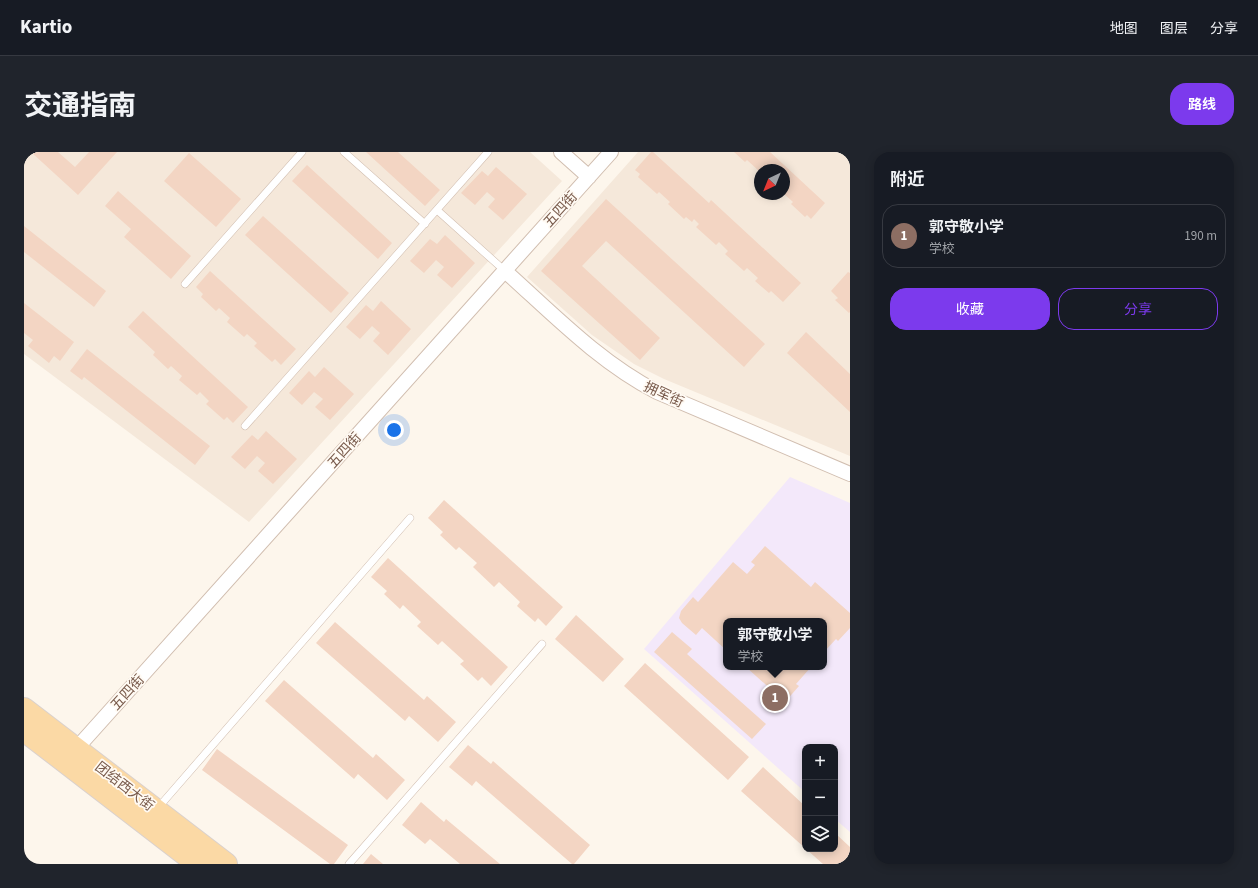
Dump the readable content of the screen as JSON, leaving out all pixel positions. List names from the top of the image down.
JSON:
{
  "streets": {
    "main road": ["团结西大街"],
    "street": ["五四街", "拥军街"]
  },
  "crossings": [
    ["五四街", "拥军街"],
    ["五四街", "团结西大街"]
  ],
  "north": "bottom left",
  "page": {
    "header": "Kartio",
    "nav": ["地图", "图层", "分享"],
    "title": "交通指南",
    "buttons": [
      "路线",
      ["收藏", "分享"]
    ],
    "heading": "附近",
    "list": [
      {
        "mark": "1",
        "name": "郭守敬小学",
        "note": "学校",
        "value": "190 m"
      }
    ],
    "popup": ["郭守敬小学", "学校"],
    "pins": "1",
    "map_buttons": ["+", "−"]
  }
}
